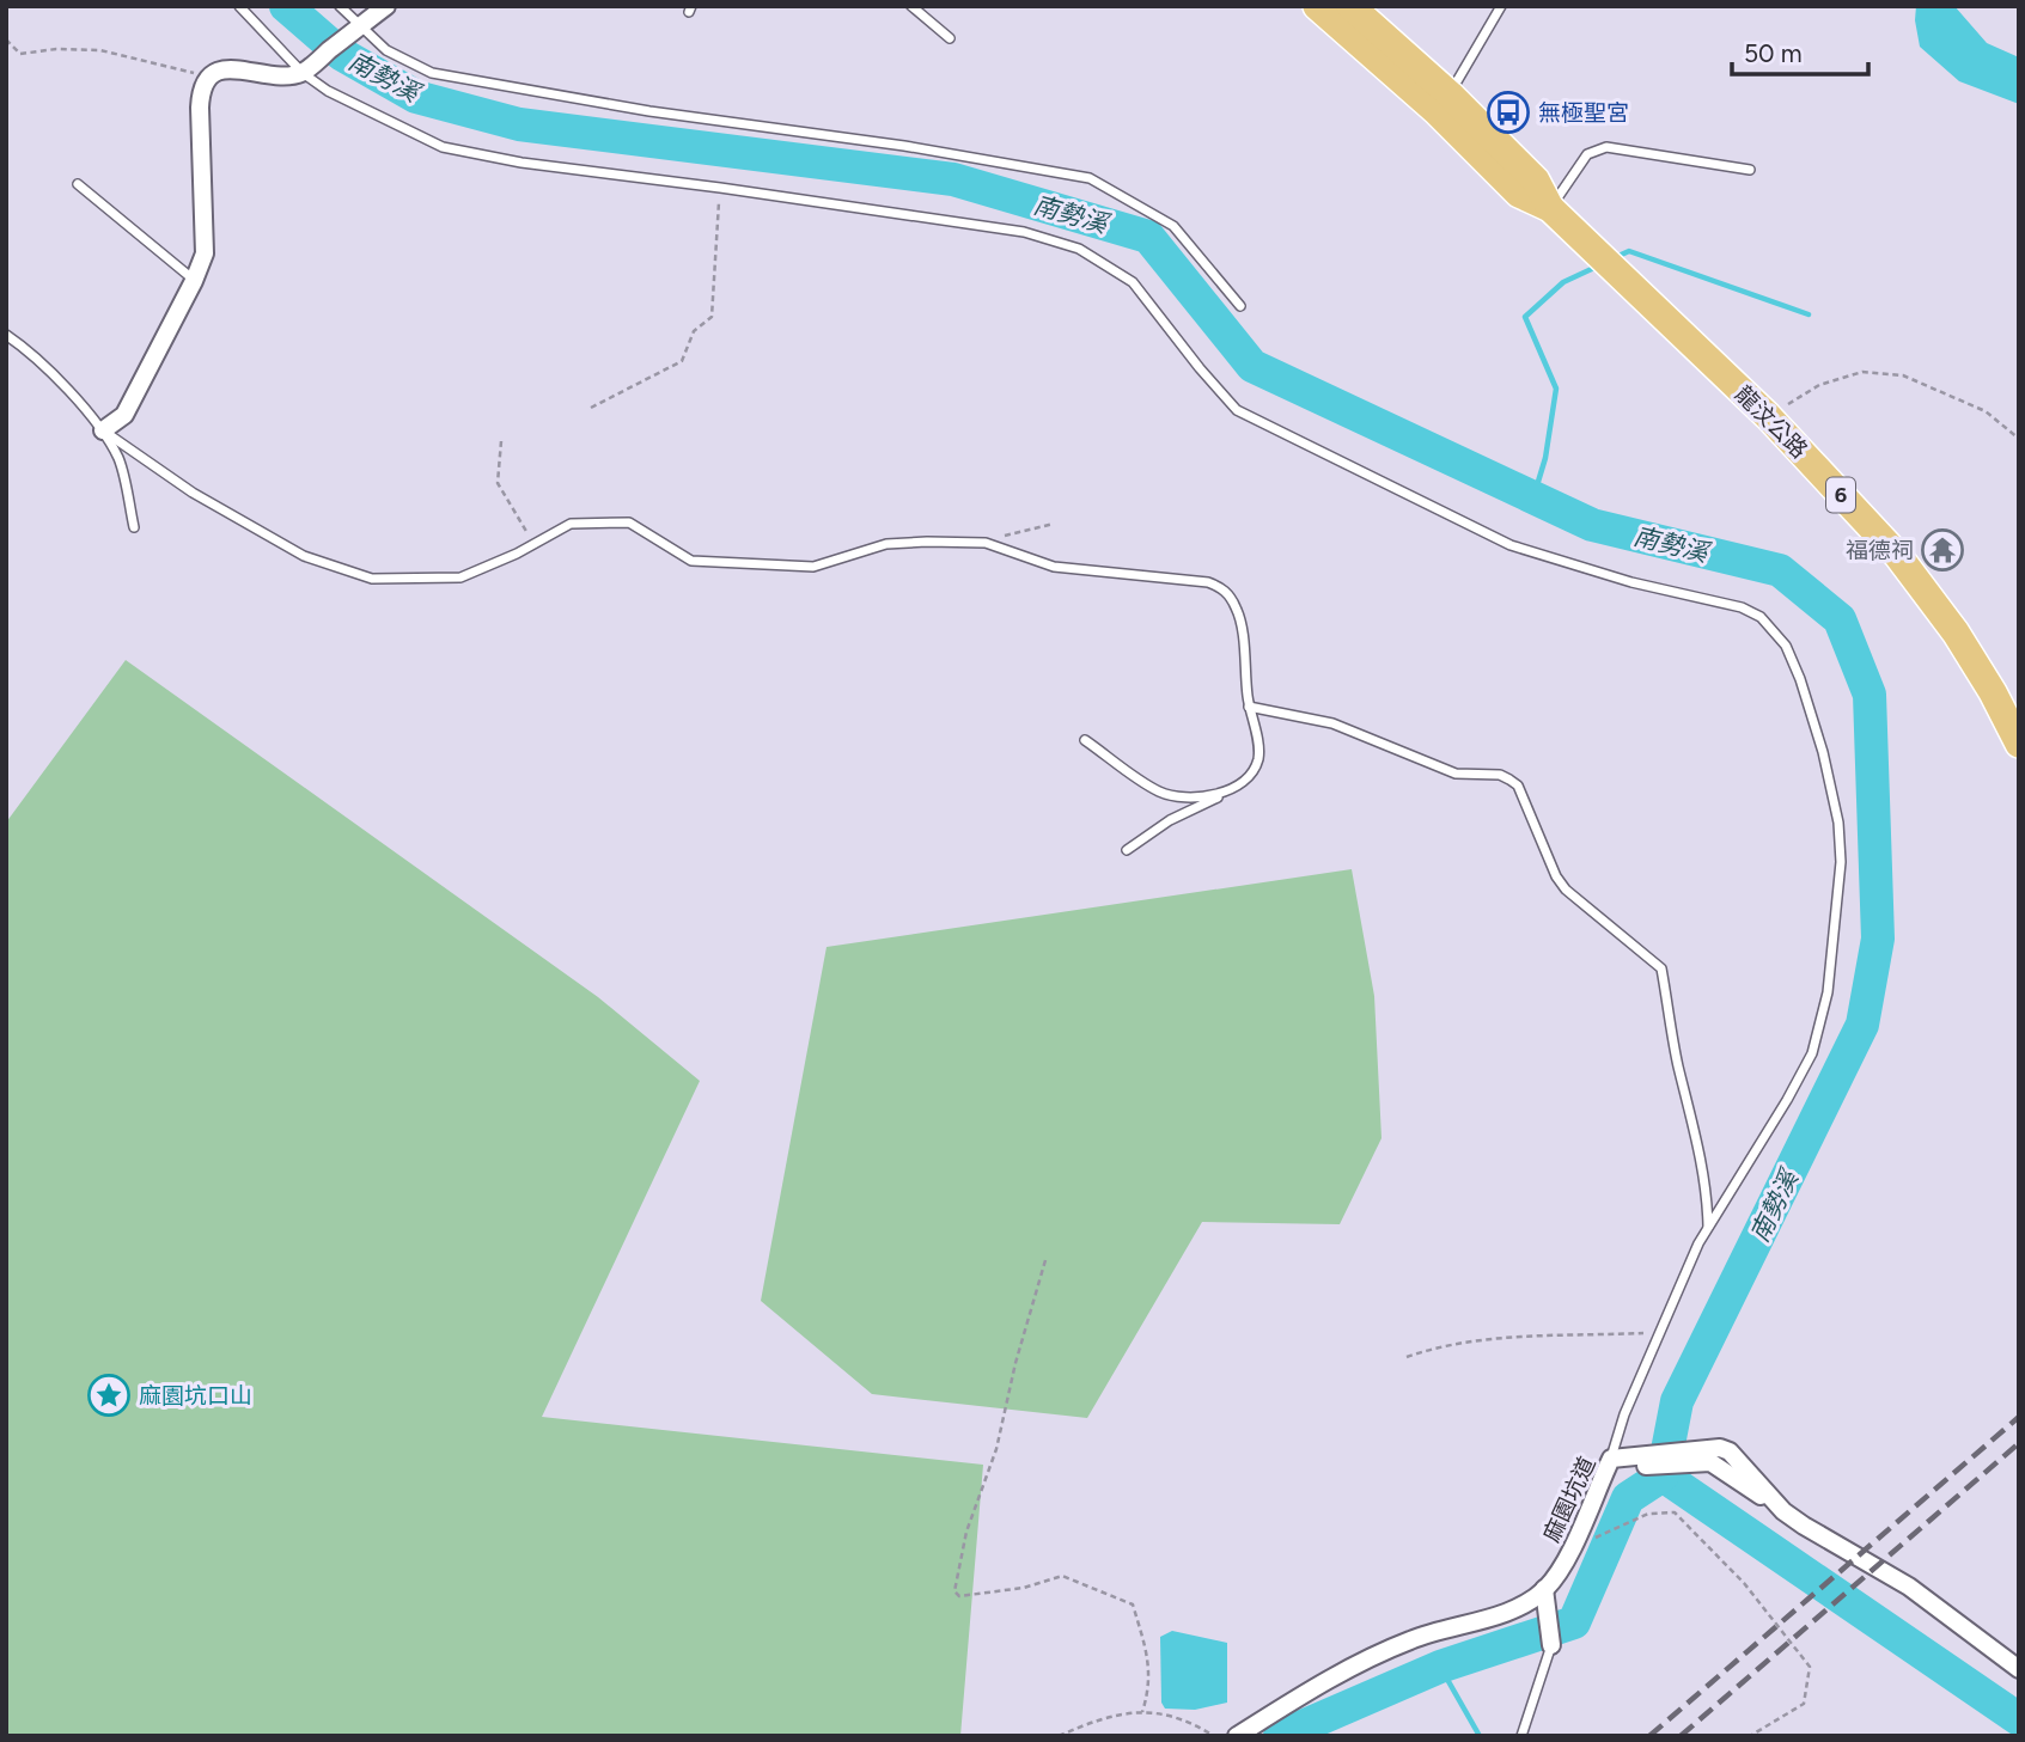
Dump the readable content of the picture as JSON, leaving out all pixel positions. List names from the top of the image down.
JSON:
{
  "streets": {
    "main road": ["龍汶公路", "6"],
    "street": ["麻園坑道"]
  },
  "crossings": [
    ["龍汶公路", "6"]
  ],
  "water": ["南勢溪"],
  "places": {
    "bus stop": ["無極聖宮"],
    "temple": ["福德祠"],
    "place": ["麻園坑口山"]
  },
  "scale_bar": "50 m"
}
